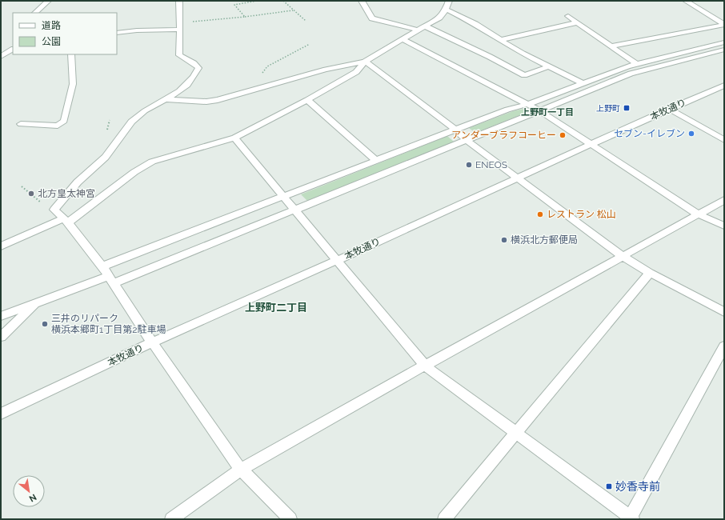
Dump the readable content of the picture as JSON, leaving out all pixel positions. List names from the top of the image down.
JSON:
{
  "streets": {
    "street": ["本牧通り"]
  },
  "districts": ["上野町一丁目", "上野町二丁目"],
  "places": {
    "transit": ["上野町", "妙香寺前"],
    "other": [
      "セブン-イレブン",
      "アンダーブラフコーヒー",
      "ENEOS",
      "北方皇太神宮",
      "レストラン 松山",
      "横浜北方郵便局",
      "三井のリパーク 横浜本郷町1丁目第2駐車場"
    ]
  },
  "legend": ["道路", "公園"],
  "north": "bottom right"
}
